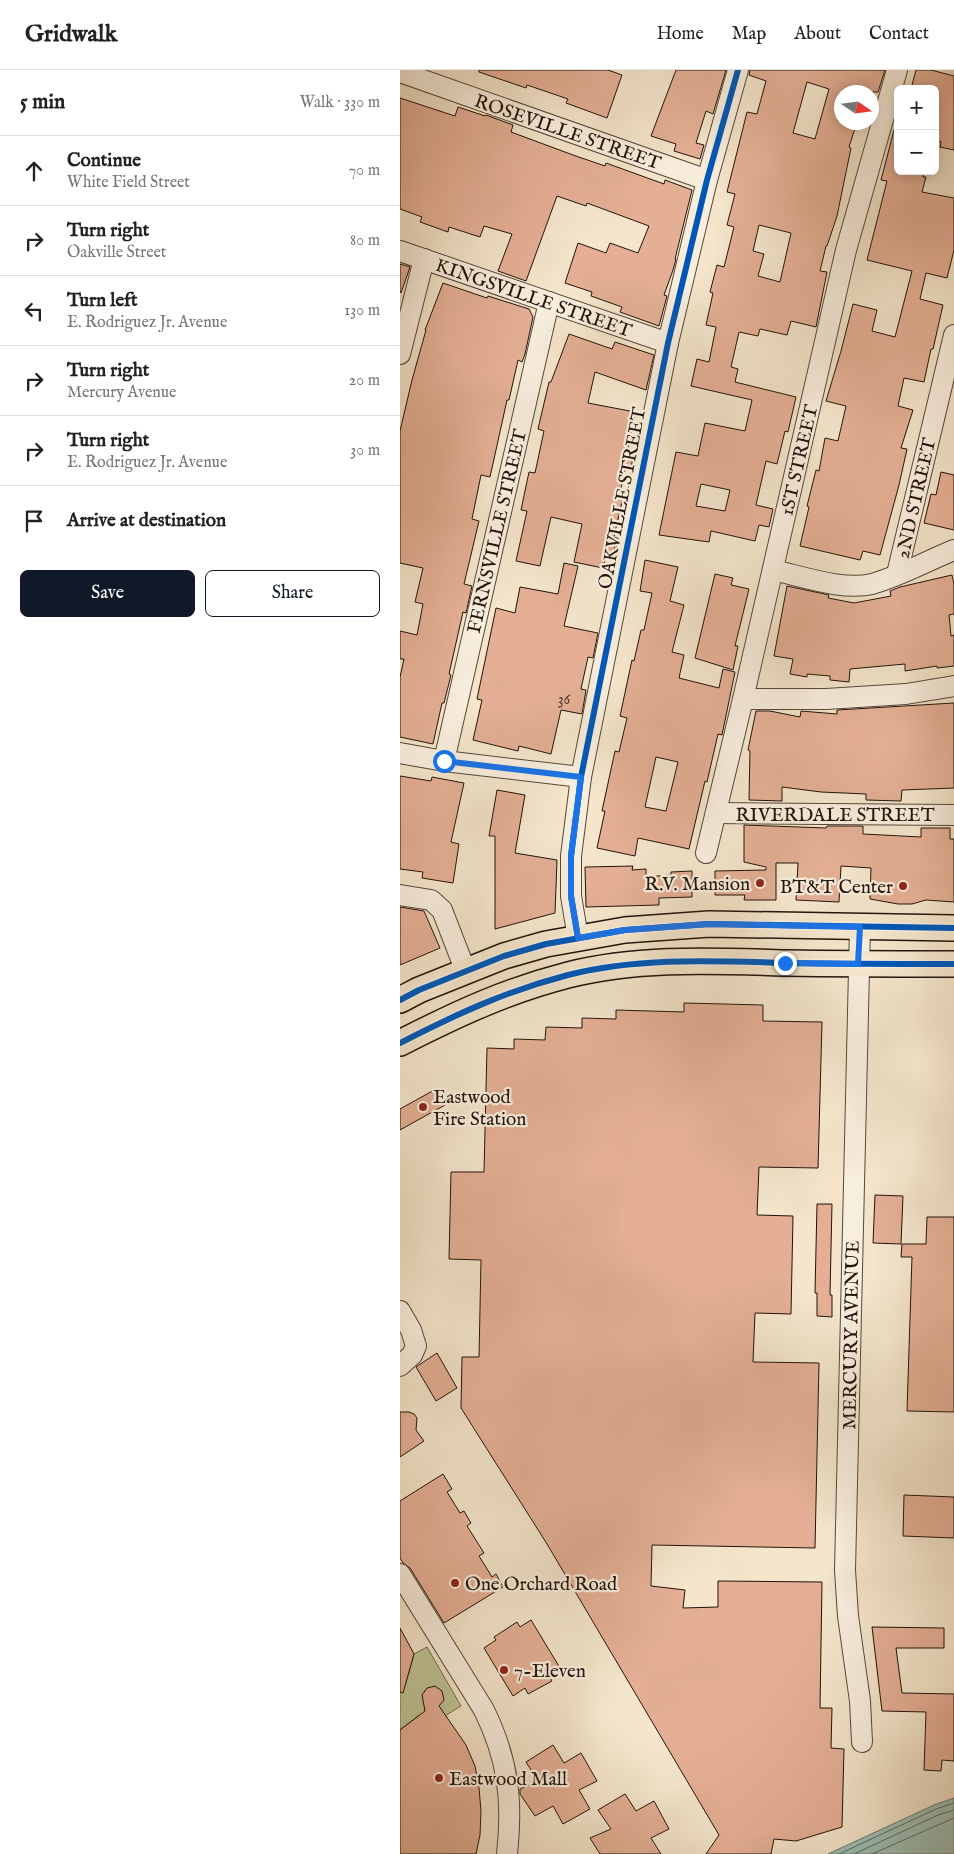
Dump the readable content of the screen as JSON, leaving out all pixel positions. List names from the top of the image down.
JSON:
{
  "streets": {
    "street": [
      "ROSEVILLE STREET",
      "KINGSVILLE STREET",
      "1ST STREET",
      "OAKVILLE STREET",
      "2ND STREET",
      "FERNSVILLE STREET",
      "RIVERDALE STREET",
      "MERCURY AVENUE"
    ]
  },
  "crossings": [
    ["ROSEVILLE STREET", "OAKVILLE STREET"],
    ["KINGSVILLE STREET", "OAKVILLE STREET"],
    ["KINGSVILLE STREET", "FERNSVILLE STREET"],
    ["1ST STREET", "RIVERDALE STREET"]
  ],
  "places": [
    "R.V. Mansion",
    "BT&T Center",
    "Eastwood Fire Station",
    "One Orchard Road",
    "7-Eleven",
    "Eastwood Mall"
  ],
  "house_numbers": ["36"],
  "north": "right",
  "page": {
    "header": "Gridwalk",
    "nav": [
      "Home",
      "Map",
      "About",
      "Contact"
    ],
    "heading": ["5 min", "Walk · 330 m"],
    "map_buttons": ["+", "−"],
    "list": [
      ["Continue", "White Field Street", "70 m"],
      ["Turn right", "Oakville Street", "80 m"],
      ["Turn left", "E. Rodriguez Jr. Avenue", "130 m"],
      ["Turn right", "Mercury Avenue", "20 m"],
      ["Turn right", "E. Rodriguez Jr. Avenue", "30 m"],
      "Arrive at destination"
    ],
    "buttons": ["Save", "Share"]
  }
}
